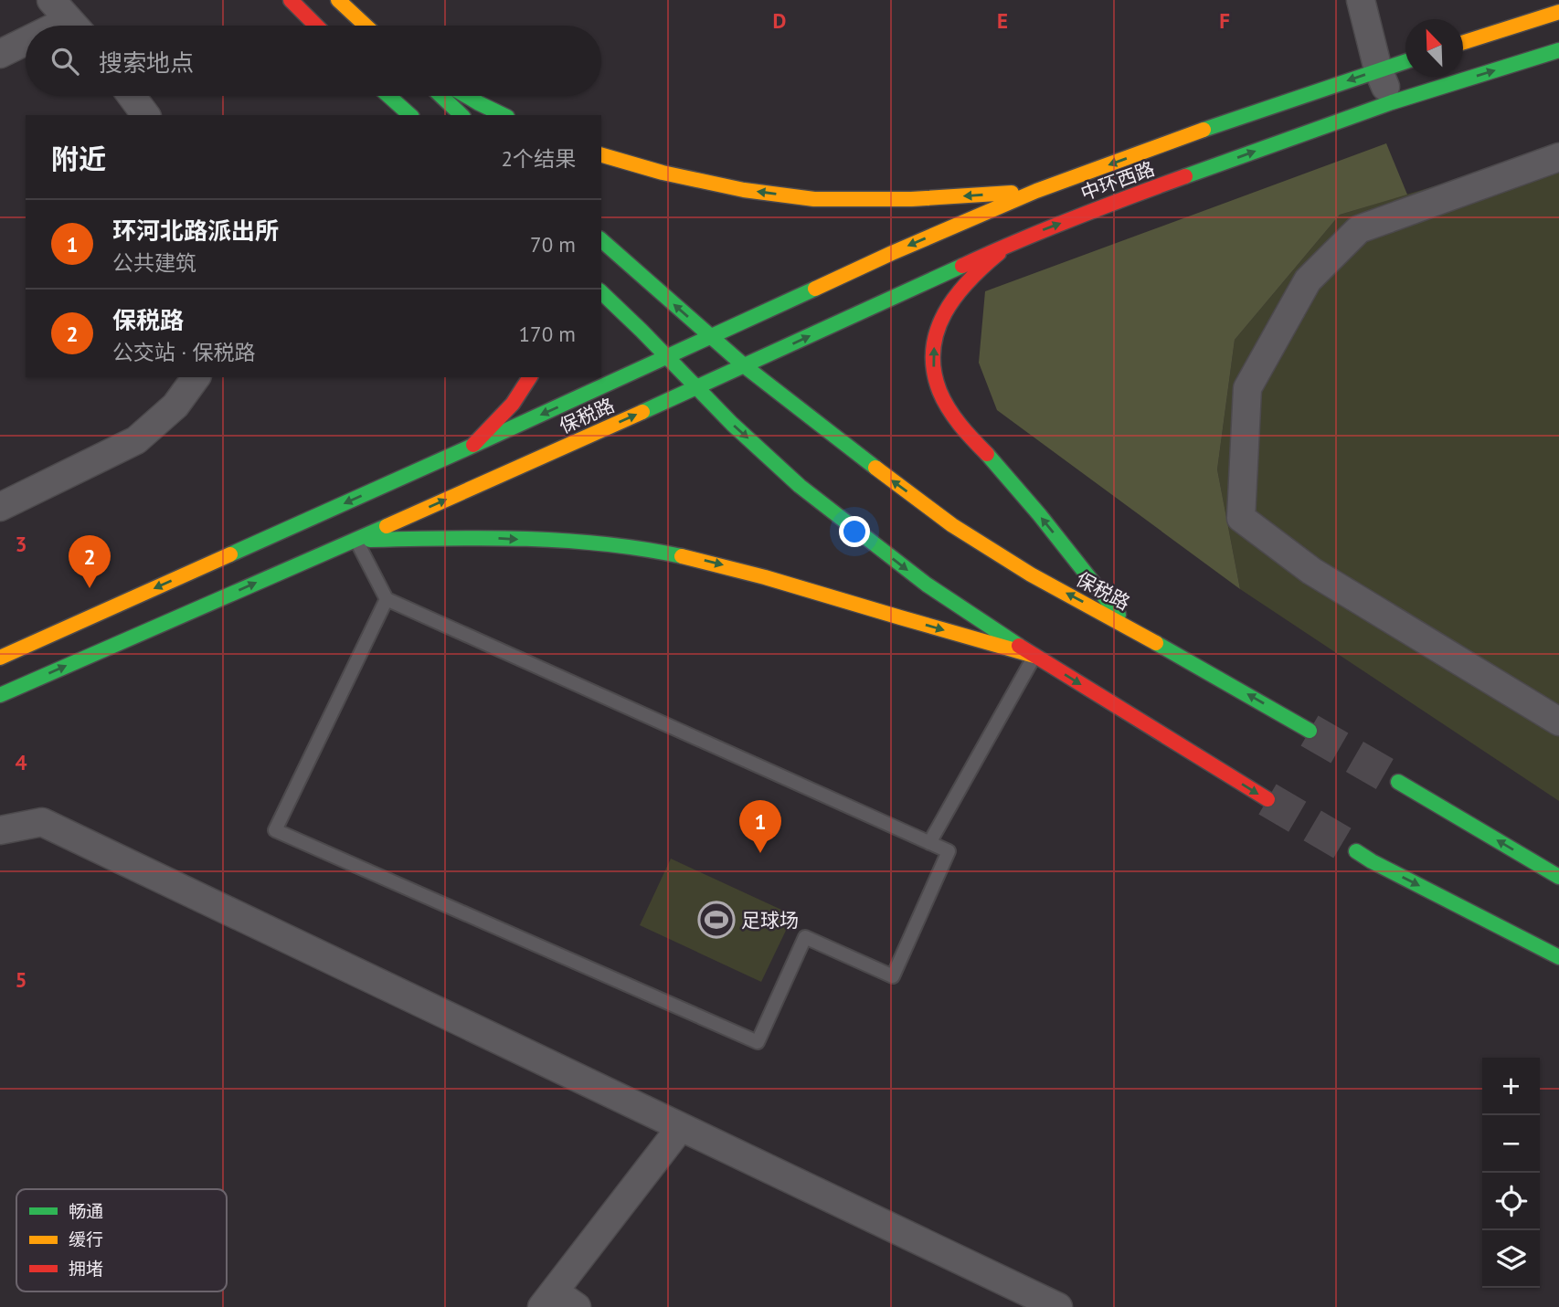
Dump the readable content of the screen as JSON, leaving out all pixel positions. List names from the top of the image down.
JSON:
{
  "streets": {
    "main road": ["中环西路", "保税路"]
  },
  "crossings": [
    ["中环西路", "保税路"]
  ],
  "places": {
    "sports": ["足球场"]
  },
  "legend": ["畅通", "缓行", "拥堵"],
  "north": "top left",
  "page": {
    "search": "搜索地点",
    "heading": ["附近", "2个结果"],
    "list": [
      {
        "mark": "1",
        "name": "环河北路派出所",
        "note": "公共建筑",
        "value": "70 m"
      },
      {
        "mark": "2",
        "name": "保税路",
        "note": "公交站 · 保税路",
        "value": "170 m"
      }
    ],
    "pins": ["2", "1"],
    "map_buttons": ["+", "−"]
  },
  "grid": {
    "columns": ["D", "E", "F"],
    "rows": ["3", "4", "5"]
  }
}
